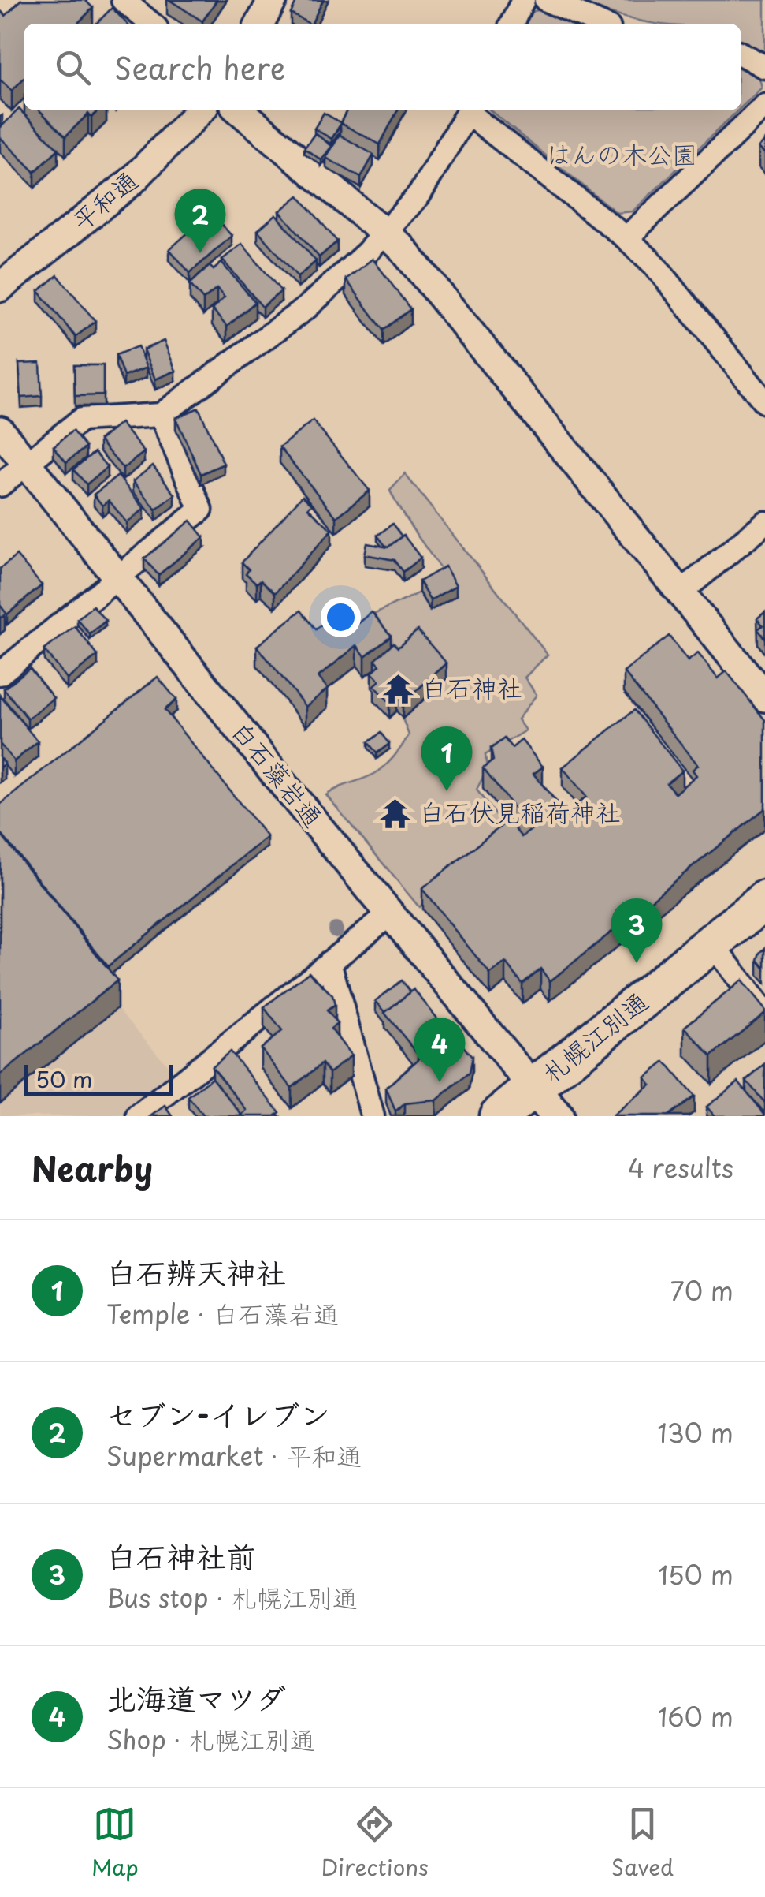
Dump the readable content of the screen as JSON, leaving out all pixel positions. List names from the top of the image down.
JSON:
{
  "streets": {
    "highway": ["札幌江別通"],
    "street": ["平和通", "白石藻岩通"]
  },
  "crossings": [
    ["白石藻岩通", "札幌江別通"]
  ],
  "parks": ["はんの木公園"],
  "places": {
    "temple": ["白石神社", "白石伏見稲荷神社"]
  },
  "scale_bar": "50 m",
  "page": {
    "search": "Search here",
    "pins": [
      "2",
      "1",
      "3",
      "4"
    ],
    "scale": "50 m",
    "heading": ["Nearby", "4 results"],
    "list": [
      {
        "mark": "1",
        "name": "白石辨天神社",
        "note": "Temple · 白石藻岩通",
        "value": "70 m"
      },
      {
        "mark": "2",
        "name": "セブン-イレブン",
        "note": "Supermarket · 平和通",
        "value": "130 m"
      },
      {
        "mark": "3",
        "name": "白石神社前",
        "note": "Bus stop · 札幌江別通",
        "value": "150 m"
      },
      {
        "mark": "4",
        "name": "北海道マツダ",
        "note": "Shop · 札幌江別通",
        "value": "160 m"
      }
    ],
    "nav": ["Map", "Directions", "Saved"]
  }
}
